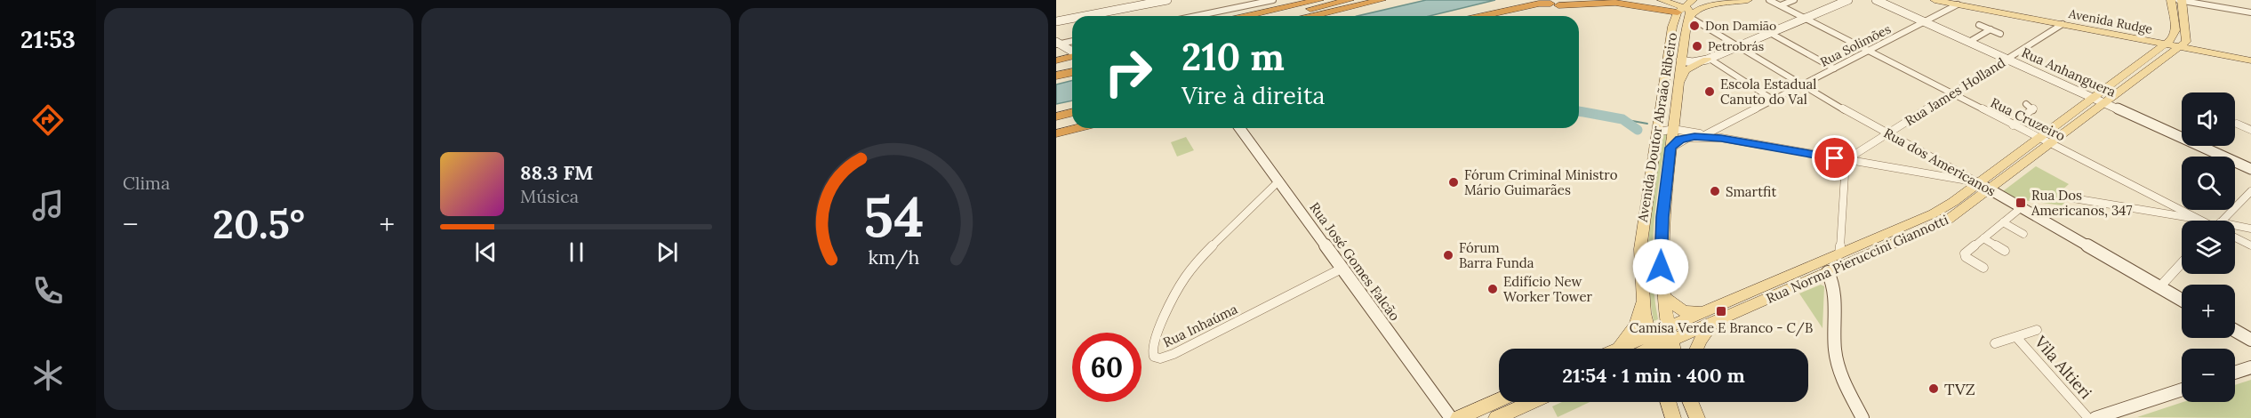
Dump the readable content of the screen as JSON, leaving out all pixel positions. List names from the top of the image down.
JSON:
{
  "streets": {
    "main road": ["Avenida Rudge", "Avenida Doutor Abraão Ribeiro", "Rua Norma Pieruccini Giannotti"],
    "street": [
      "Rua Solimões",
      "Rua Anhanguera",
      "Rua James Holland",
      "Rua Cruzeiro",
      "Rua dos Americanos",
      "Rua José Gomes Falcão",
      "Rua Inhaúma",
      "Vila Altieri"
    ]
  },
  "crossings": [
    ["Avenida Rudge", "Rua Solimões"],
    ["Avenida Rudge", "Rua James Holland"],
    ["Avenida Rudge", "Rua Norma Pieruccini Giannotti"],
    ["Rua Solimões", "Rua Anhanguera"],
    ["Rua Solimões", "Rua Cruzeiro"],
    ["Rua Solimões", "Rua dos Americanos"],
    ["Rua Anhanguera", "Rua James Holland"],
    ["Rua Anhanguera", "Rua Norma Pieruccini Giannotti"],
    ["Rua James Holland", "Rua Cruzeiro"],
    ["Rua James Holland", "Rua dos Americanos"],
    ["Rua Cruzeiro", "Rua Norma Pieruccini Giannotti"],
    ["Avenida Doutor Abraão Ribeiro", "Rua dos Americanos"],
    ["Avenida Doutor Abraão Ribeiro", "Rua Norma Pieruccini Giannotti"],
    ["Rua dos Americanos", "Rua Norma Pieruccini Giannotti"],
    ["Rua José Gomes Falcão", "Rua Inhaúma"]
  ],
  "places": {
    "other": [
      "Don Damião",
      "Petrobrás",
      "Escola Estadual Canuto do Val",
      "Fórum Criminal Ministro Mário Guimarães",
      "Smartfit",
      "Fórum Barra Funda",
      "Edifício New Worker Tower",
      "TVZ"
    ],
    "transit": ["Rua Dos Americanos, 347", "Camisa Verde E Branco - C/B"]
  },
  "page": {
    "tabs": "21:53",
    "tile": "Clima",
    "turn": ["210 m", "Vire à direita"],
    "map_buttons": ["+", "−"],
    "song": ["88.3 FM", "Música"],
    "heat": ["−", "20.5°", "+"],
    "limit": "60",
    "trip": "21:54 · 1 min · 400 m",
    "gauge": ["54", "km/h"]
  }
}
